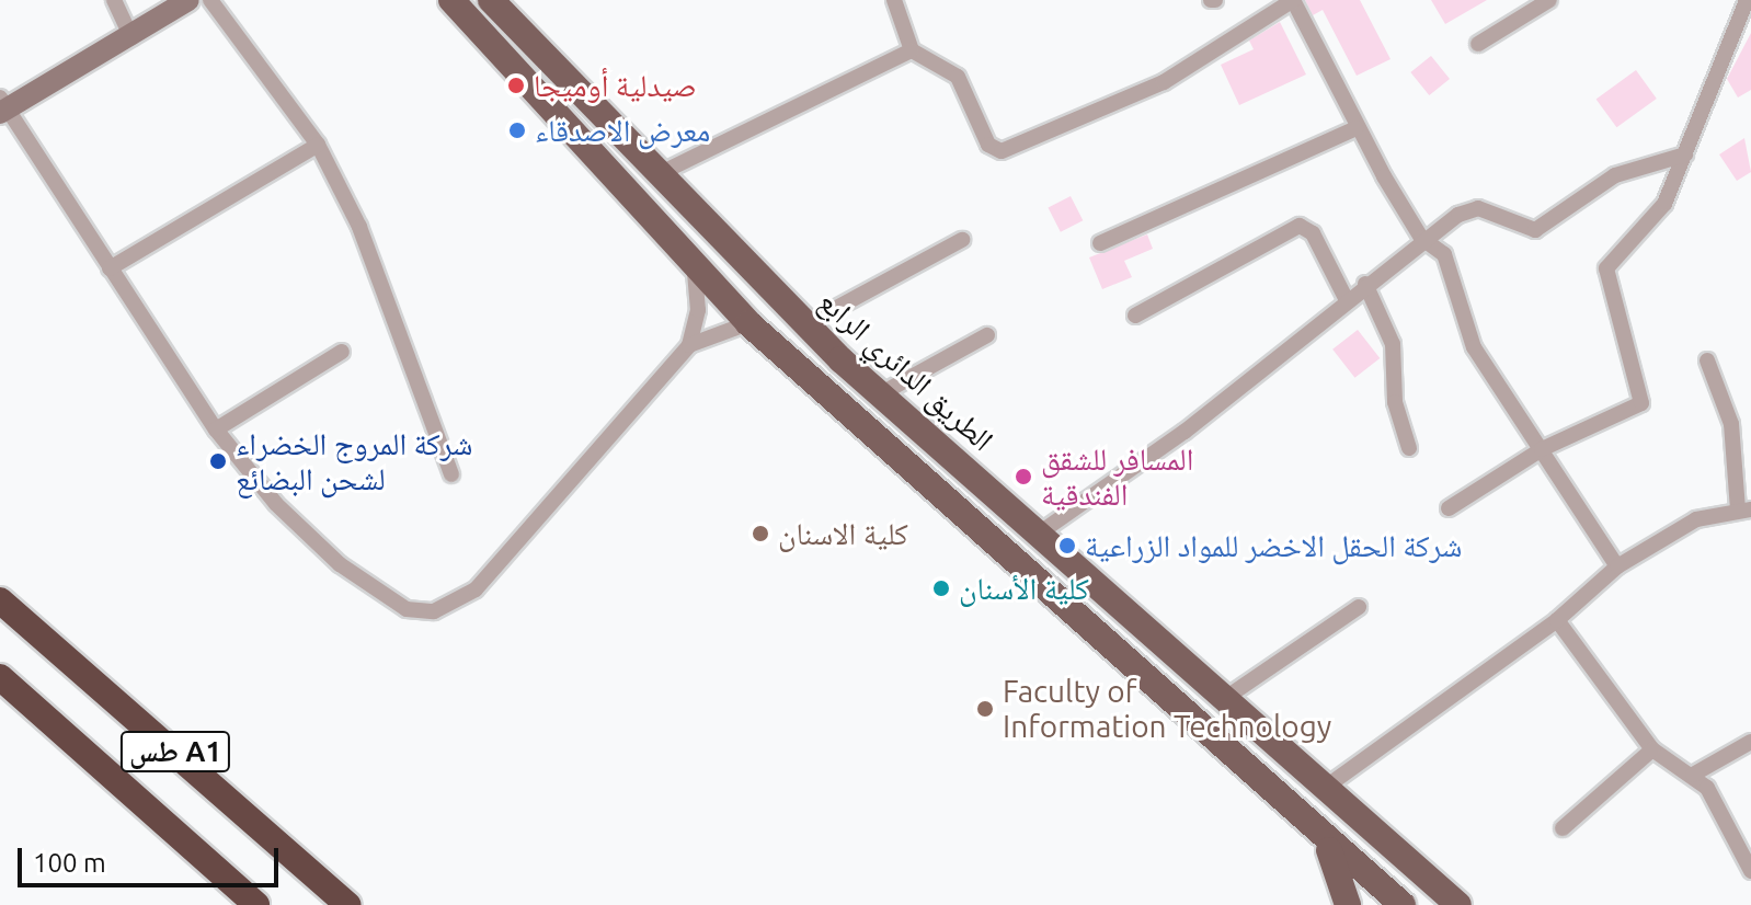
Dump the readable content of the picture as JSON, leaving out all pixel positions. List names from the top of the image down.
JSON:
{
  "streets": {
    "highway": ["طس A1"],
    "main road": ["الطريق الدائري الرابع"]
  },
  "places": [
    "صيدلية أوميجا",
    "معرض الاصدقاء",
    "شركة المروج الخضراء لشحن البضائع",
    "المسافر للشقق الفندقية",
    "كلية الاسنان",
    "شركة الحقل الاخضر للمواد الزراعية",
    "كلية الأسنان",
    "Faculty of Information Technology"
  ],
  "scale_bar": "100 m"
}
